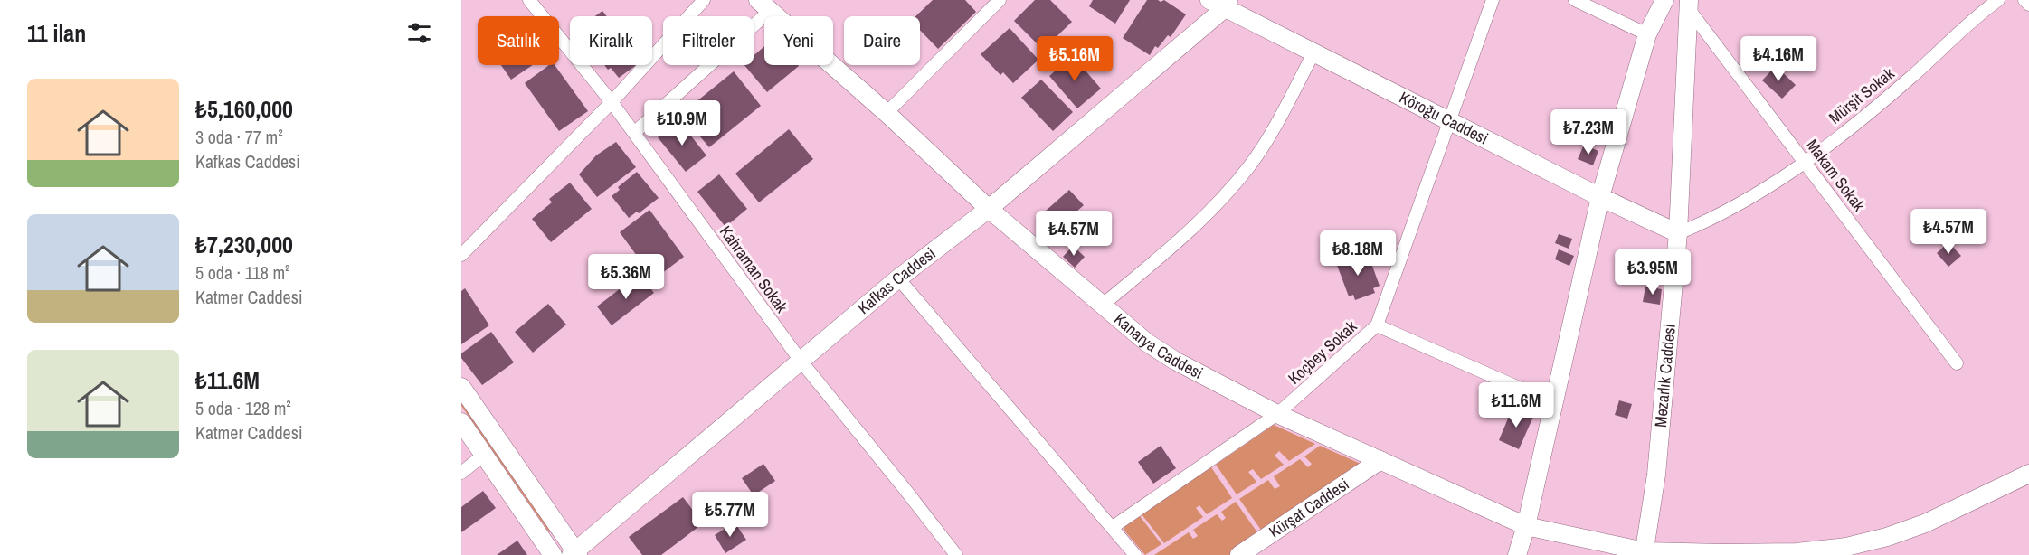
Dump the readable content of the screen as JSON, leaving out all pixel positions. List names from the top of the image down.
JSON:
{
  "streets": {
    "street": [
      "Mürşit Sokak",
      "Köroğu Caddesi",
      "Makam Sokak",
      "Kahraman Sokak",
      "Kafkas Caddesi",
      "Kanarya Caddesi",
      "Koçbey Sokak",
      "Mezarlık Caddesi",
      "Kürşat Caddesi"
    ]
  },
  "crossings": [
    ["Mürşit Sokak", "Köroğu Caddesi"],
    ["Mürşit Sokak", "Makam Sokak"],
    ["Mürşit Sokak", "Mezarlık Caddesi"],
    ["Köroğu Caddesi", "Kafkas Caddesi"],
    ["Köroğu Caddesi", "Koçbey Sokak"],
    ["Köroğu Caddesi", "Mezarlık Caddesi"],
    ["Makam Sokak", "Mezarlık Caddesi"],
    ["Kahraman Sokak", "Kafkas Caddesi"],
    ["Kafkas Caddesi", "Kanarya Caddesi"],
    ["Kanarya Caddesi", "Koçbey Sokak"],
    ["Kanarya Caddesi", "Mezarlık Caddesi"],
    ["Kanarya Caddesi", "Kürşat Caddesi"]
  ],
  "page": {
    "heading": "11 ilan",
    "chip": [
      "Satılık",
      "Kiralık",
      "Filtreler",
      "Yeni",
      "Daire"
    ],
    "price": [
      "₺5.16M",
      "₺4.16M",
      "₺10.9M",
      "₺7.23M",
      "₺4.57M",
      "₺4.57M",
      "₺8.18M",
      "₺3.95M",
      "₺5.36M",
      "₺11.6M",
      "₺5.77M"
    ],
    "list": [
      {
        "name": "₺5,160,000",
        "note": "3 oda · 77 m² · Kafkas Caddesi"
      },
      {
        "name": "₺7,230,000",
        "note": "5 oda · 118 m² · Katmer Caddesi"
      },
      {
        "name": "₺11.6M",
        "note": "5 oda · 128 m² · Katmer Caddesi"
      }
    ]
  }
}
